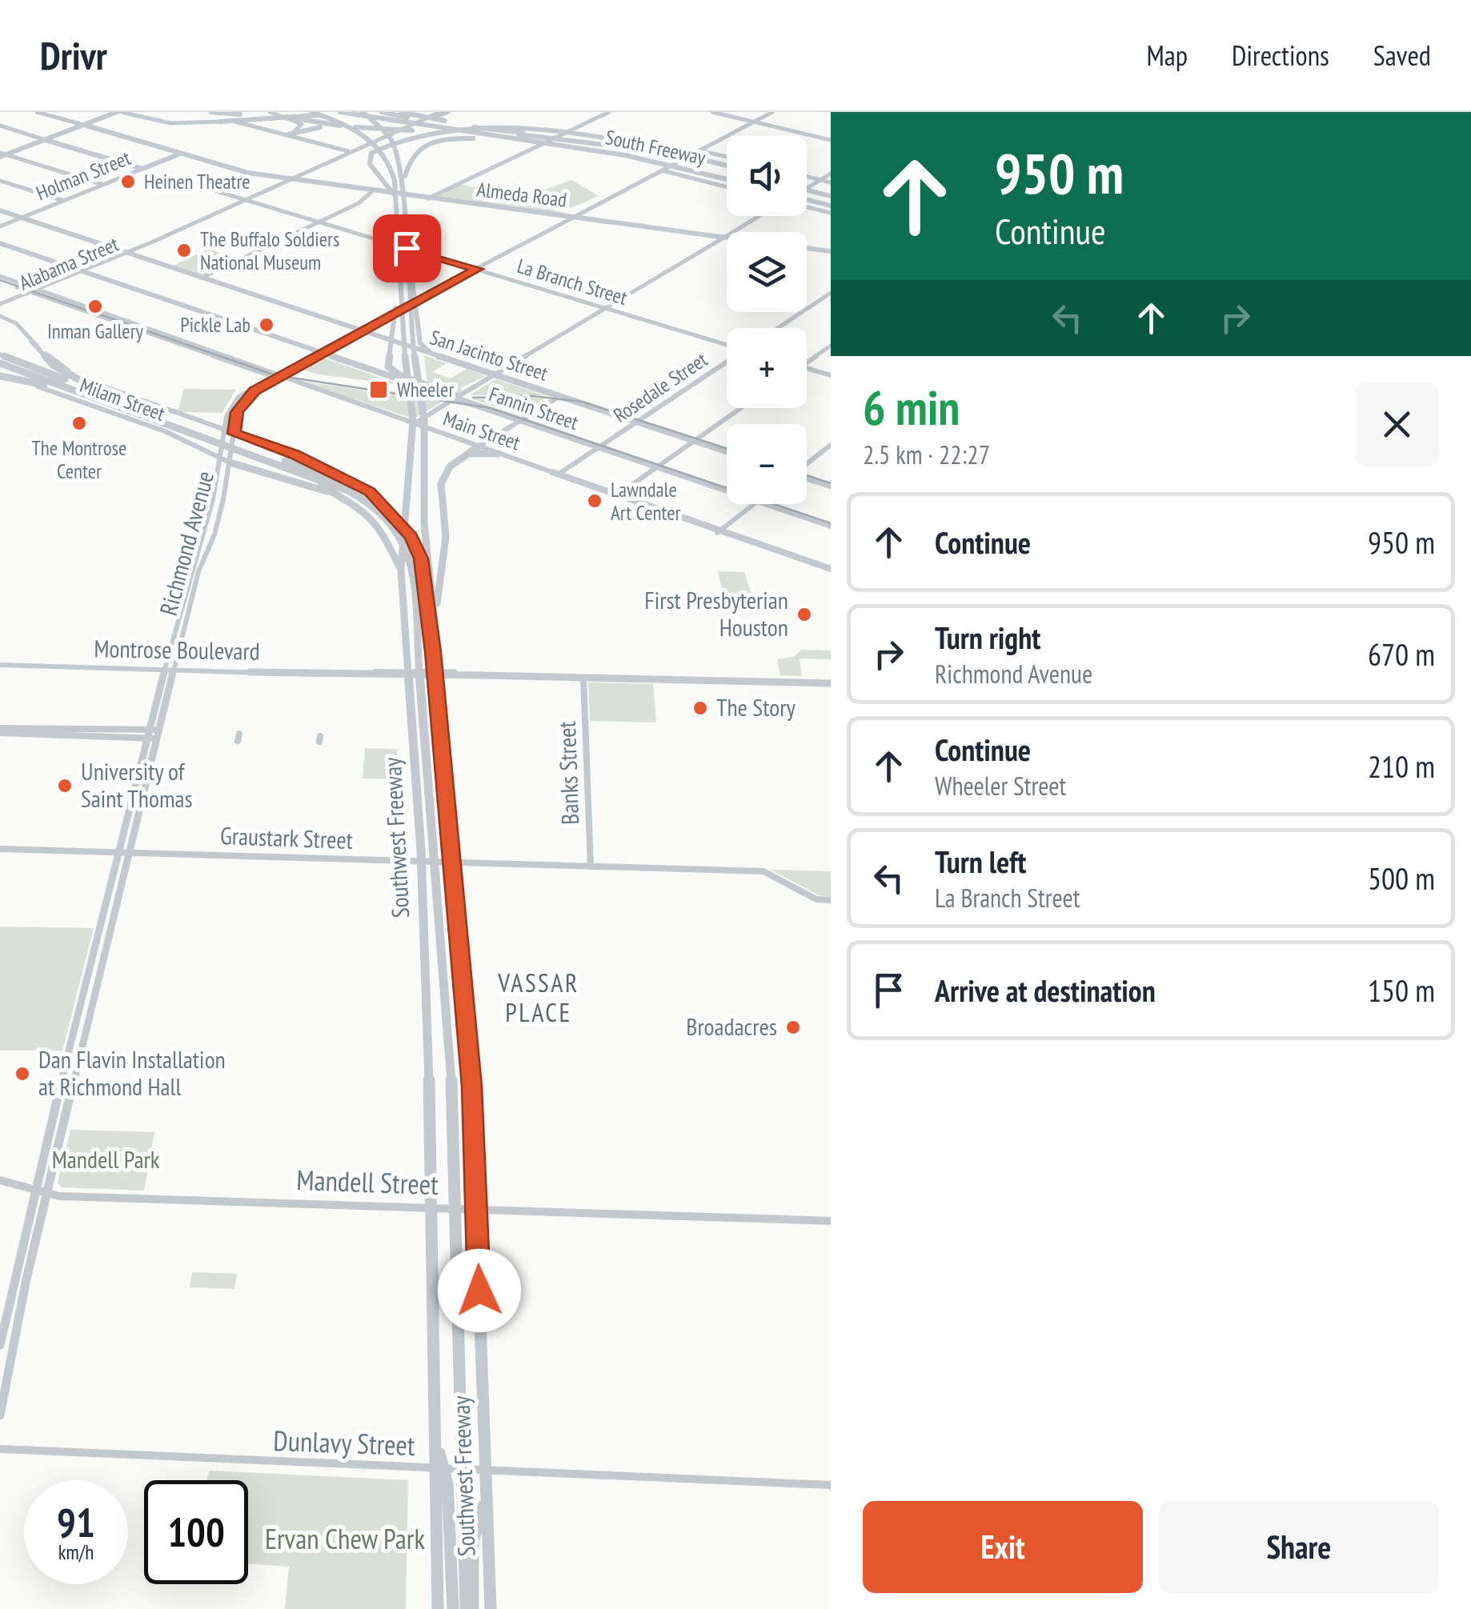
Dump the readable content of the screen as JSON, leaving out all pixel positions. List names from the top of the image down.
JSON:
{
  "streets": {
    "highway": ["South Freeway", "Southwest Freeway"],
    "main road": [
      "Holman Street",
      "Almeda Road",
      "San Jacinto Street",
      "Milam Street",
      "Fannin Street",
      "Main Street",
      "Richmond Avenue",
      "Montrose Boulevard"
    ],
    "street": [
      "Alabama Street",
      "La Branch Street",
      "Rosedale Street",
      "Banks Street",
      "Graustark Street",
      "Mandell Street",
      "Dunlavy Street"
    ]
  },
  "crossings": [
    ["Holman Street", "Almeda Road"],
    ["Holman Street", "San Jacinto Street"],
    ["Almeda Road", "Alabama Street"],
    ["Alabama Street", "La Branch Street"],
    ["Alabama Street", "San Jacinto Street"],
    ["Alabama Street", "Fannin Street"],
    ["Alabama Street", "Main Street"],
    ["San Jacinto Street", "Rosedale Street"],
    ["Rosedale Street", "Fannin Street"],
    ["Rosedale Street", "Main Street"],
    ["Milam Street", "Richmond Avenue"],
    ["Main Street", "Richmond Avenue"],
    ["Richmond Avenue", "Montrose Boulevard"],
    ["Richmond Avenue", "Graustark Street"],
    ["Richmond Avenue", "Mandell Street"],
    ["Montrose Boulevard", "Banks Street"],
    ["Banks Street", "Graustark Street"]
  ],
  "districts": ["VASSAR PLACE"],
  "parks": ["Mandell Park", "Ervan Chew Park"],
  "places": {
    "other": [
      "Heinen Theatre",
      "The Buffalo Soldiers National Museum",
      "Inman Gallery",
      "Pickle Lab",
      "The Montrose Center",
      "Lawndale Art Center",
      "First Presbyterian Houston",
      "The Story",
      "University of Saint Thomas",
      "Broadacres",
      "Dan Flavin Installation at Richmond Hall"
    ],
    "transit": ["Wheeler"]
  },
  "page": {
    "header": "Drivr",
    "nav": ["Map", "Directions", "Saved"],
    "turn": ["950 m", "Continue"],
    "map_buttons": ["+", "−"],
    "heading": ["6 min", "2.5 km · 22:27"],
    "list": [
      {
        "name": "Continue",
        "value": "950 m"
      },
      {
        "name": "Turn right",
        "note": "Richmond Avenue",
        "value": "670 m"
      },
      {
        "name": "Continue",
        "note": "Wheeler Street",
        "value": "210 m"
      },
      {
        "name": "Turn left",
        "note": "La Branch Street",
        "value": "500 m"
      },
      {
        "name": "Arrive at destination",
        "value": "150 m"
      }
    ],
    "speed": "91 km/h",
    "limit": "100",
    "buttons": ["Exit", "Share"]
  }
}
